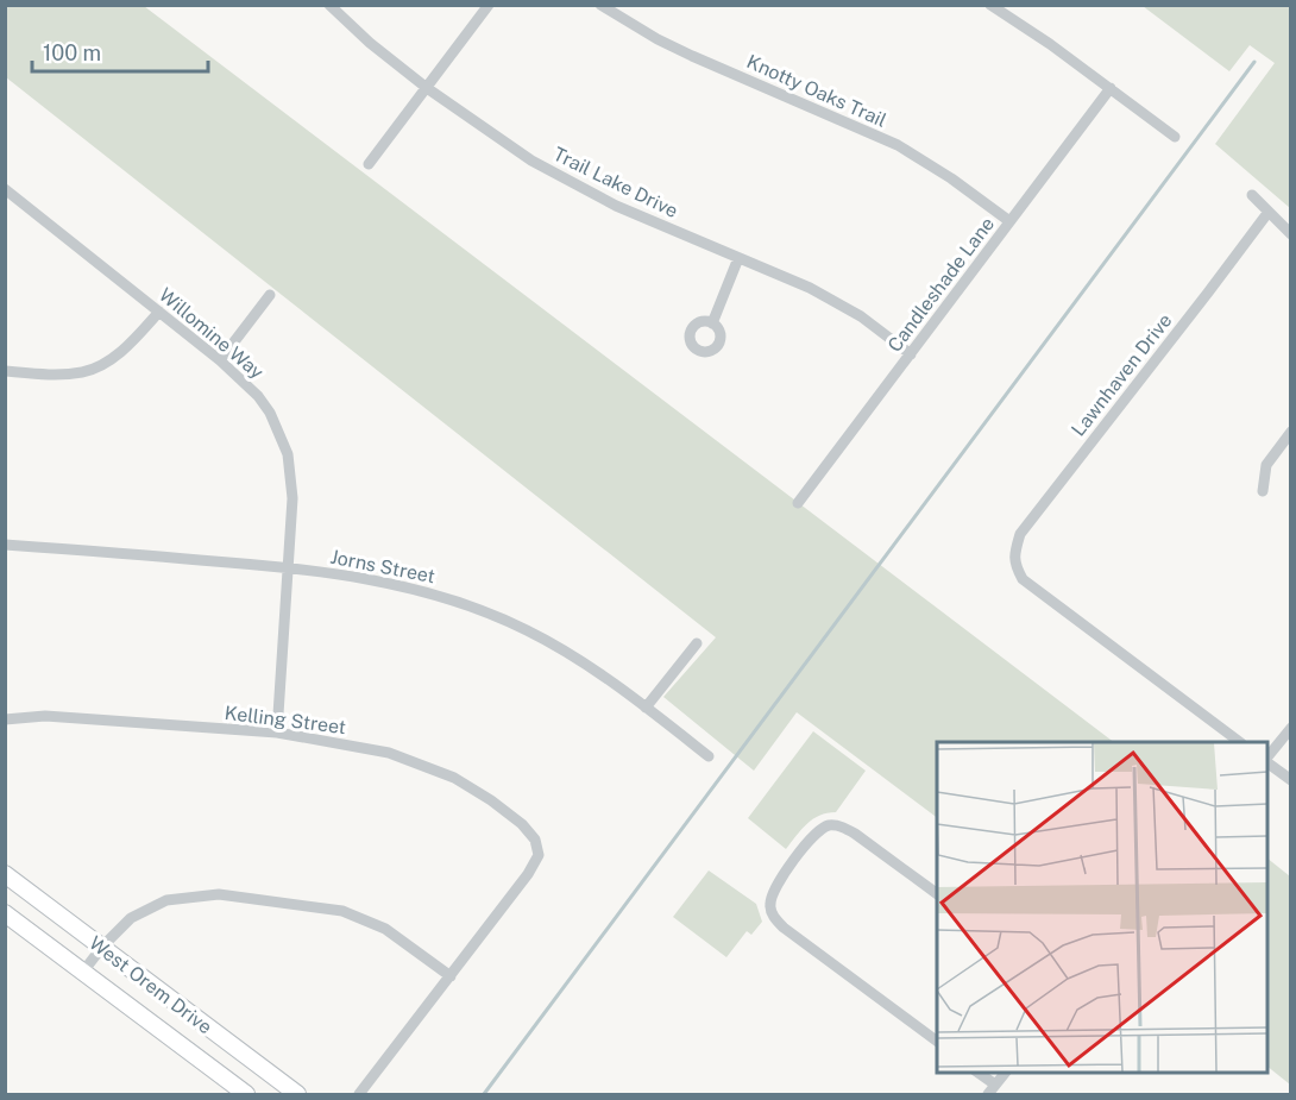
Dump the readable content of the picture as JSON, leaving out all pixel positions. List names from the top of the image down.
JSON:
{
  "streets": {
    "main road": ["West Orem Drive"],
    "street": [
      "Knotty Oaks Trail",
      "Trail Lake Drive",
      "Candleshade Lane",
      "Willomine Way",
      "Lawnhaven Drive",
      "Jorns Street",
      "Kelling Street"
    ]
  },
  "crossings": [
    ["Knotty Oaks Trail", "Candleshade Lane"],
    ["Trail Lake Drive", "Candleshade Lane"],
    ["Willomine Way", "Jorns Street"],
    ["Willomine Way", "Kelling Street"]
  ],
  "scale_bar": "100 m"
}
